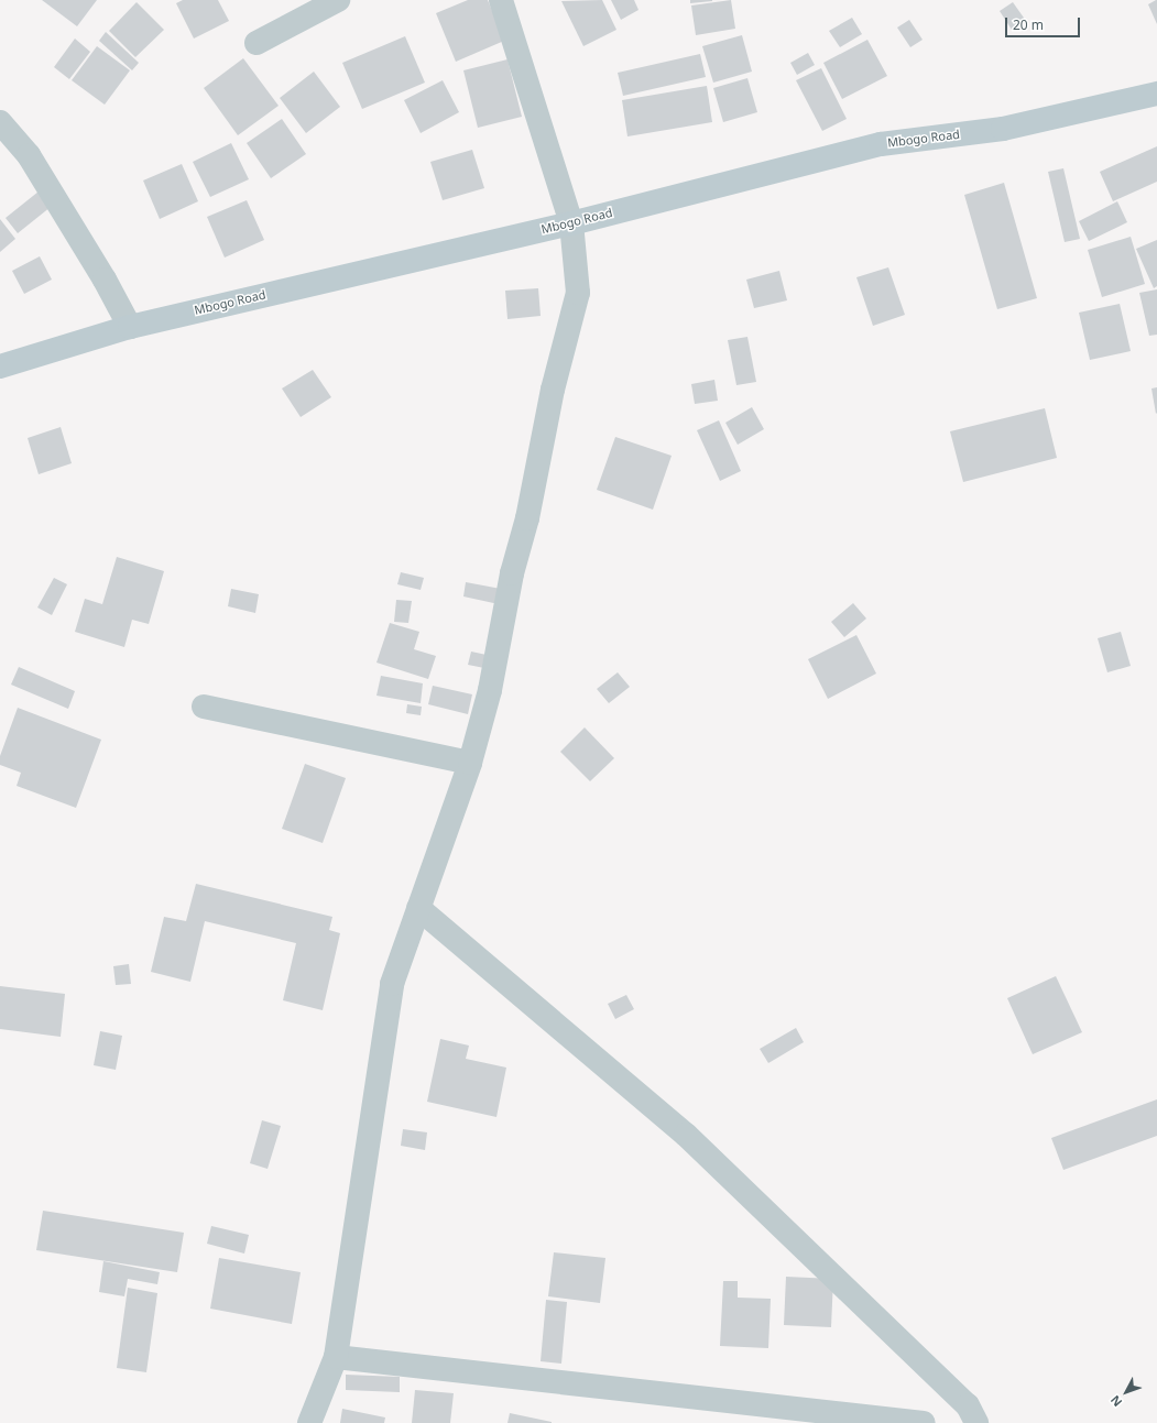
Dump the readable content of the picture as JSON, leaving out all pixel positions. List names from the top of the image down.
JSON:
{
  "streets": {
    "main road": ["Mbogo Road"]
  },
  "scale_bar": "20 m",
  "north": "bottom left"
}
